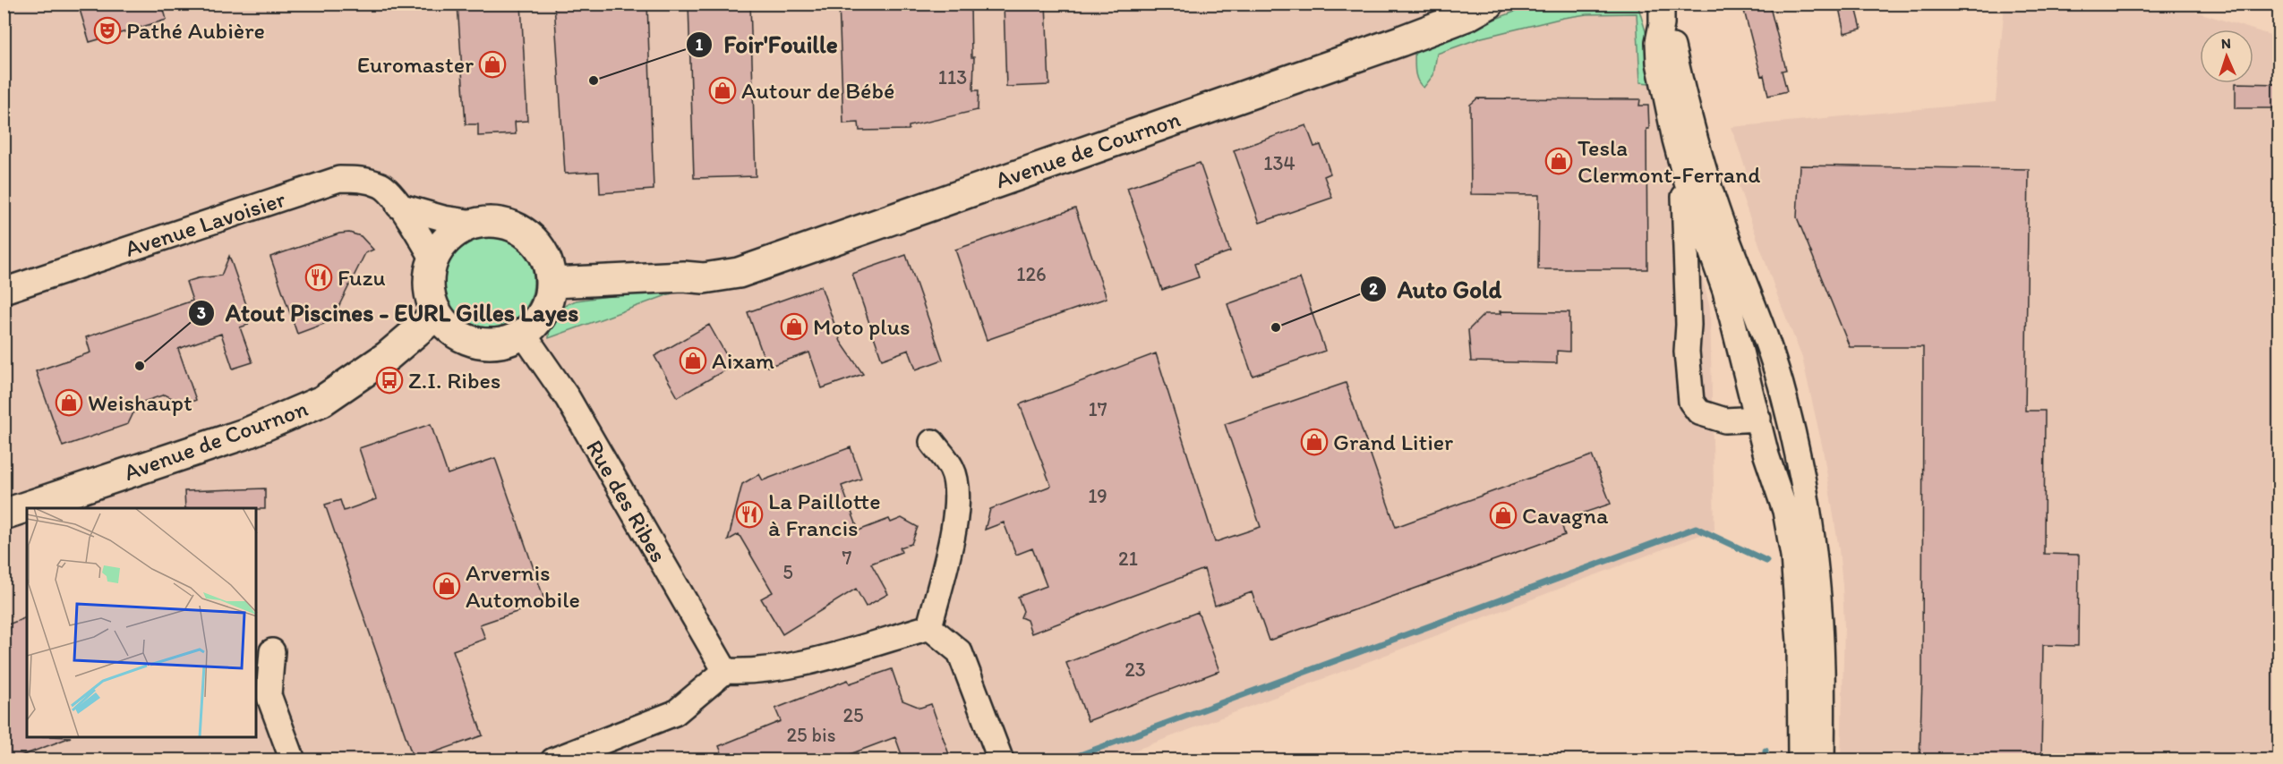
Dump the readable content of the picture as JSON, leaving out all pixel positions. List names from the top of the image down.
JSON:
{
  "streets": {
    "main road": ["Avenue de Cournon"],
    "street": ["Avenue Lavoisier", "Rue des Ribes"]
  },
  "crossings": [
    ["Avenue de Cournon", "Avenue Lavoisier"],
    ["Avenue de Cournon", "Rue des Ribes"],
    ["Avenue Lavoisier", "Rue des Ribes"]
  ],
  "places": {
    "theatre": ["Pathé Aubière"],
    "shop": [
      "Euromaster",
      "Autour de Bébé",
      "Tesla Clermont-Ferrand",
      "Moto plus",
      "Aixam",
      "Weishaupt",
      "Grand Litier",
      "Cavagna",
      "Arvernis Automobile"
    ],
    "other": ["Foir'Fouille", "Auto Gold", "Atout Piscines - EURL Gilles Layes"],
    "restaurant": ["Fuzu", "La Paillotte à Francis"],
    "bus stop": ["Z.I. Ribes"]
  },
  "house_numbers": [
    "113",
    "134",
    "126",
    "17",
    "19",
    "7",
    "21",
    "5",
    "23",
    "25",
    "25 bis"
  ],
  "north": "top"
}
